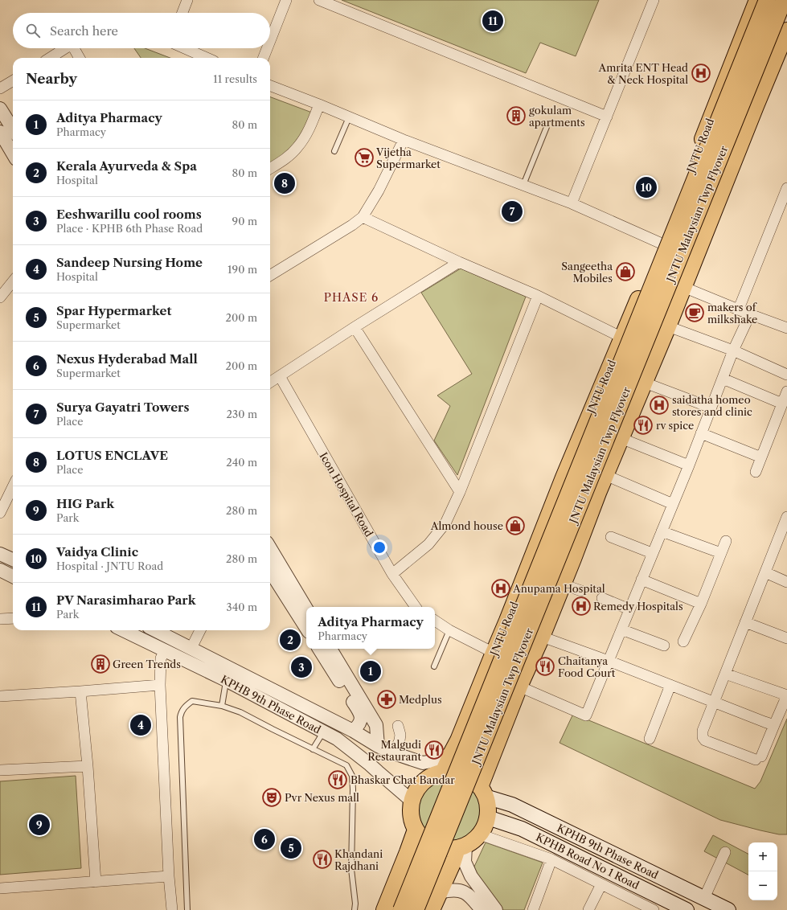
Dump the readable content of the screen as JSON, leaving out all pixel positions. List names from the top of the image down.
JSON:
{
  "streets": {
    "main road": [
      "JNTU Road",
      "JNTU Malaysian Twp Flyover",
      "KPHB 9th Phase Road",
      "KPHB Road No 1 Road"
    ],
    "street": ["Icon Hospital Road"]
  },
  "crossings": [
    ["JNTU Road", "KPHB 9th Phase Road"],
    ["JNTU Road", "KPHB Road No 1 Road"],
    ["KPHB 9th Phase Road", "KPHB Road No 1 Road"]
  ],
  "districts": ["PHASE 6"],
  "places": {
    "hospital": [
      "Amrita ENT Head & Neck Hospital",
      "saidatha homeo stores and clinic",
      "Anupama Hospital",
      "Remedy Hospitals"
    ],
    "building": ["gokulam apartments", "Green Trends"],
    "supermarket": ["Vijetha Supermarket"],
    "shop": ["Sangeetha Mobiles", "Almond house"],
    "cafe": ["makers of milkshake"],
    "restaurant": [
      "rv spice",
      "Chaitanya Food Court",
      "Malgudi Restaurant",
      "Bhaskar Chat Bandar",
      "Khandani Rajdhani"
    ],
    "pharmacy": ["Medplus"],
    "theatre": ["Pvr Nexus mall"]
  },
  "page": {
    "pins": [
      "11",
      "8",
      "10",
      "7",
      "2",
      "3",
      "1",
      "4",
      "9",
      "6",
      "5"
    ],
    "search": "Search here",
    "heading": ["Nearby", "11 results"],
    "list": [
      {
        "mark": "1",
        "name": "Aditya Pharmacy",
        "note": "Pharmacy",
        "value": "80 m"
      },
      {
        "mark": "2",
        "name": "Kerala Ayurveda & Spa",
        "note": "Hospital",
        "value": "80 m"
      },
      {
        "mark": "3",
        "name": "Eeshwarillu cool rooms",
        "note": "Place · KPHB 6th Phase Road",
        "value": "90 m"
      },
      {
        "mark": "4",
        "name": "Sandeep Nursing Home",
        "note": "Hospital",
        "value": "190 m"
      },
      {
        "mark": "5",
        "name": "Spar Hypermarket",
        "note": "Supermarket",
        "value": "200 m"
      },
      {
        "mark": "6",
        "name": "Nexus Hyderabad Mall",
        "note": "Supermarket",
        "value": "200 m"
      },
      {
        "mark": "7",
        "name": "Surya Gayatri Towers",
        "note": "Place",
        "value": "230 m"
      },
      {
        "mark": "8",
        "name": "LOTUS ENCLAVE",
        "note": "Place",
        "value": "240 m"
      },
      {
        "mark": "9",
        "name": "HIG Park",
        "note": "Park",
        "value": "280 m"
      },
      {
        "mark": "10",
        "name": "Vaidya Clinic",
        "note": "Hospital · JNTU Road",
        "value": "280 m"
      },
      {
        "mark": "11",
        "name": "PV Narasimharao Park",
        "note": "Park",
        "value": "340 m"
      }
    ],
    "popup": ["Aditya Pharmacy", "Pharmacy"],
    "map_buttons": ["+", "−"]
  }
}
